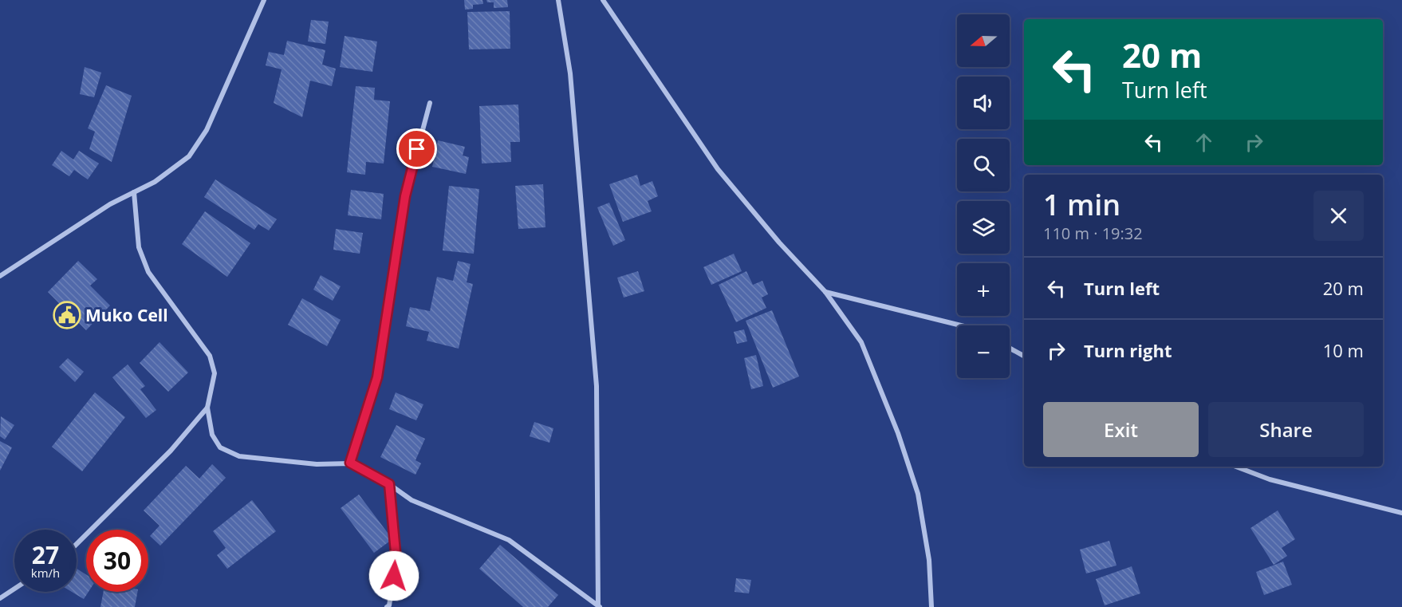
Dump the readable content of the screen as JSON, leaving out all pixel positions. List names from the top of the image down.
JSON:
{
  "places": {
    "public building": ["Muko Cell"]
  },
  "north": "left",
  "page": {
    "map_buttons": ["+", "−"],
    "turn": ["20 m", "Turn left"],
    "heading": ["1 min", "110 m · 19:32"],
    "list": [
      {
        "name": "Turn left",
        "value": "20 m"
      },
      {
        "name": "Turn right",
        "value": "10 m"
      }
    ],
    "buttons": ["Exit", "Share"],
    "speed": "27 km/h",
    "limit": "30"
  }
}
